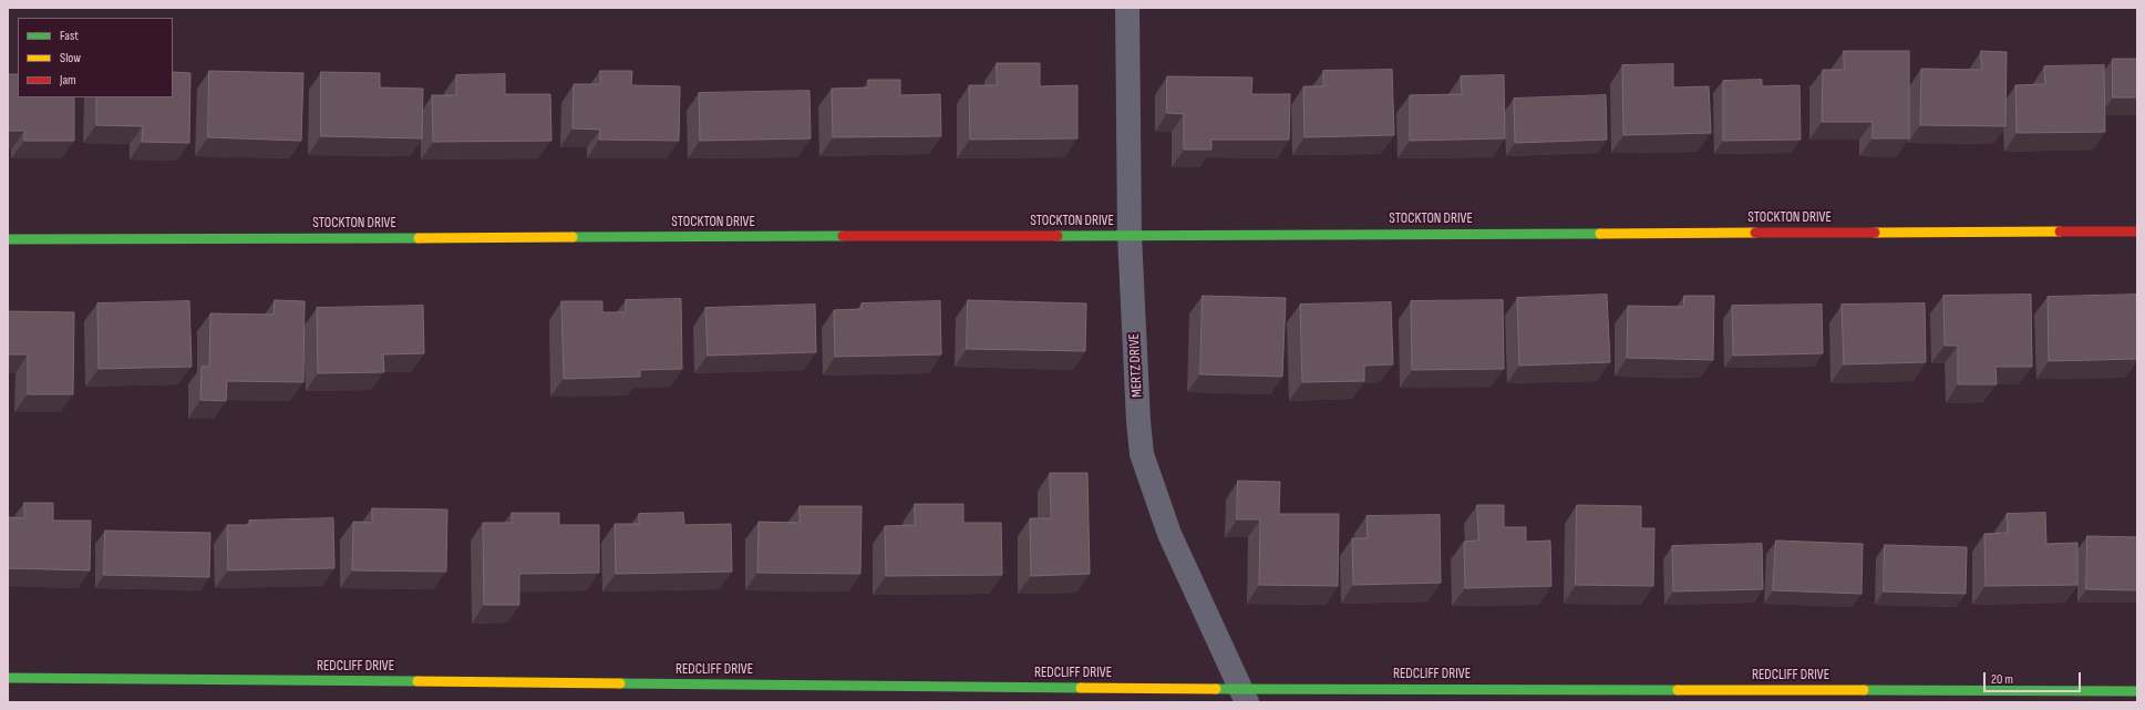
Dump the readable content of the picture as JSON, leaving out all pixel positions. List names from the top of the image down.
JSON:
{
  "streets": {
    "street": ["STOCKTON DRIVE", "MERTZ DRIVE", "REDCLIFF DRIVE"]
  },
  "crossings": [
    ["STOCKTON DRIVE", "MERTZ DRIVE"],
    ["MERTZ DRIVE", "REDCLIFF DRIVE"]
  ],
  "legend": ["Fast", "Slow", "Jam"],
  "scale_bar": "20 m"
}
